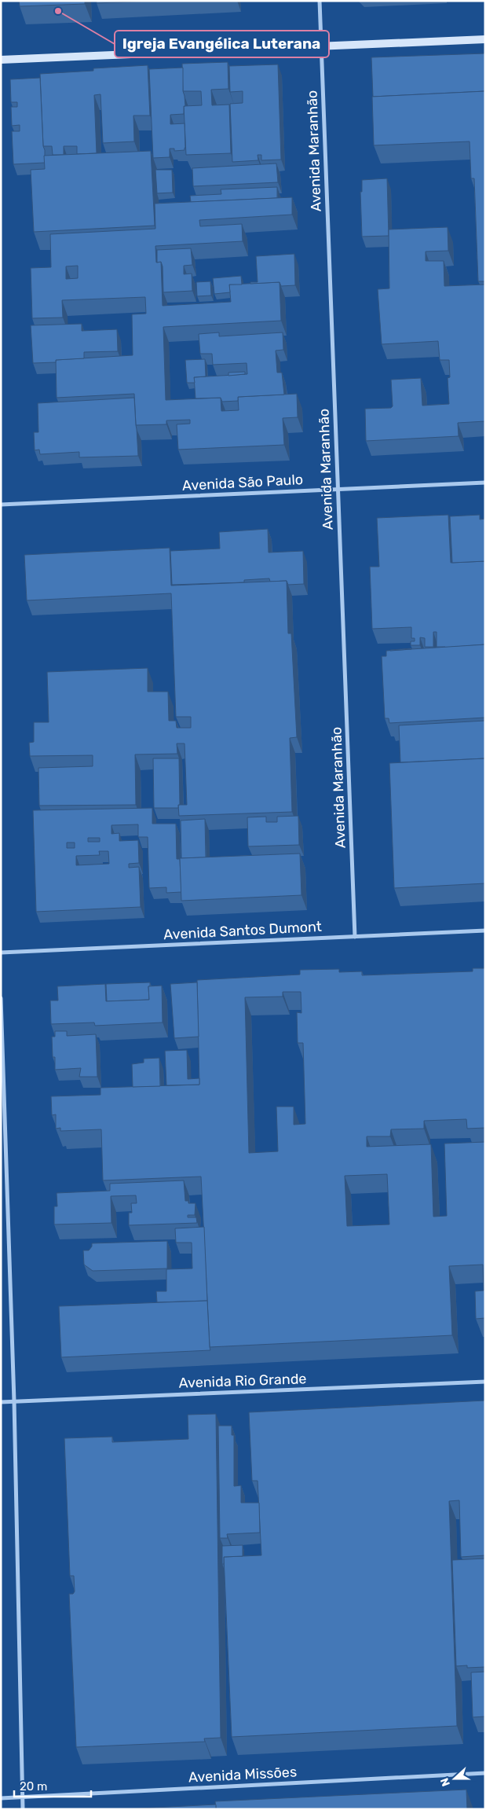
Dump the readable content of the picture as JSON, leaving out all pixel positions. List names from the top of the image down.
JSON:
{
  "streets": {
    "street": [
      "Avenida Maranhão",
      "Avenida São Paulo",
      "Avenida Santos Dumont",
      "Avenida Rio Grande",
      "Avenida Missões"
    ]
  },
  "crossings": [
    ["Avenida Maranhão", "Avenida São Paulo"],
    ["Avenida Maranhão", "Avenida Santos Dumont"]
  ],
  "places": ["Igreja Evangélica Luterana"],
  "scale_bar": "20 m",
  "north": "left"
}
